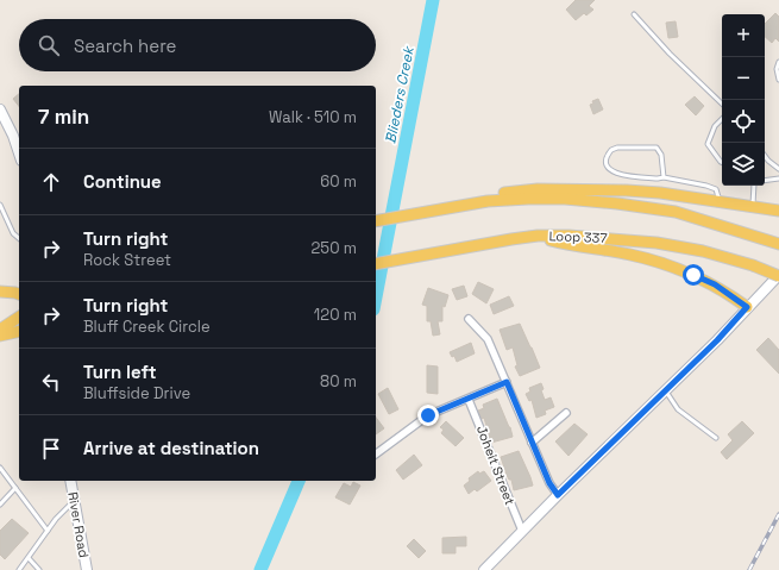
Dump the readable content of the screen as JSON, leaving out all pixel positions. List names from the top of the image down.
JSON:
{
  "streets": {
    "main road": ["Loop 337"],
    "street": ["Joheit Street", "River Road"]
  },
  "water": ["Blieders Creek"],
  "page": {
    "map_buttons": ["+", "−"],
    "search": "Search here",
    "heading": ["7 min", "Walk · 510 m"],
    "list": [
      ["Continue", "60 m"],
      ["Turn right", "Rock Street", "250 m"],
      ["Turn right", "Bluff Creek Circle", "120 m"],
      ["Turn left", "Bluffside Drive", "80 m"],
      "Arrive at destination"
    ]
  }
}
